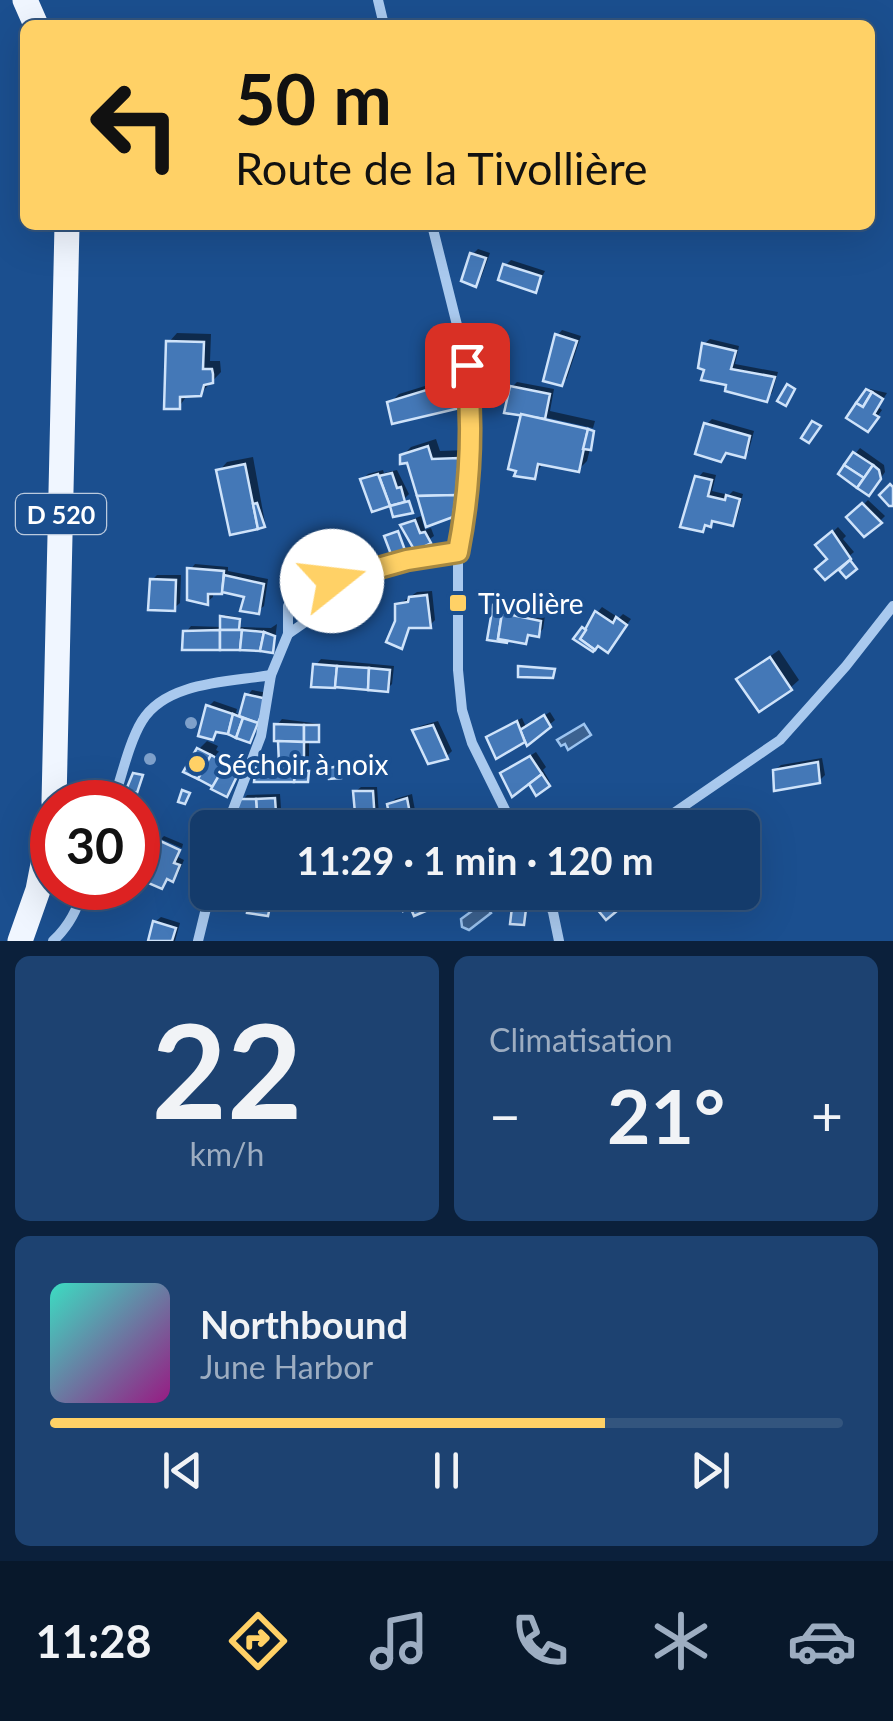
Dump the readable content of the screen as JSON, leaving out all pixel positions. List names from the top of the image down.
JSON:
{
  "streets": {
    "main road": ["D 520"]
  },
  "places": {
    "transit": ["Tivolière"],
    "other": ["Séchoir à noix"]
  },
  "page": {
    "turn": ["50 m", "Route de la Tivollière"],
    "limit": "30",
    "trip": "11:29 · 1 min · 120 m",
    "tile": [
      ["22", "km/h"],
      "Climatisation"
    ],
    "heat": ["−", "21°", "+"],
    "song": ["Northbound", "June Harbor"],
    "tabs": "11:28"
  }
}
